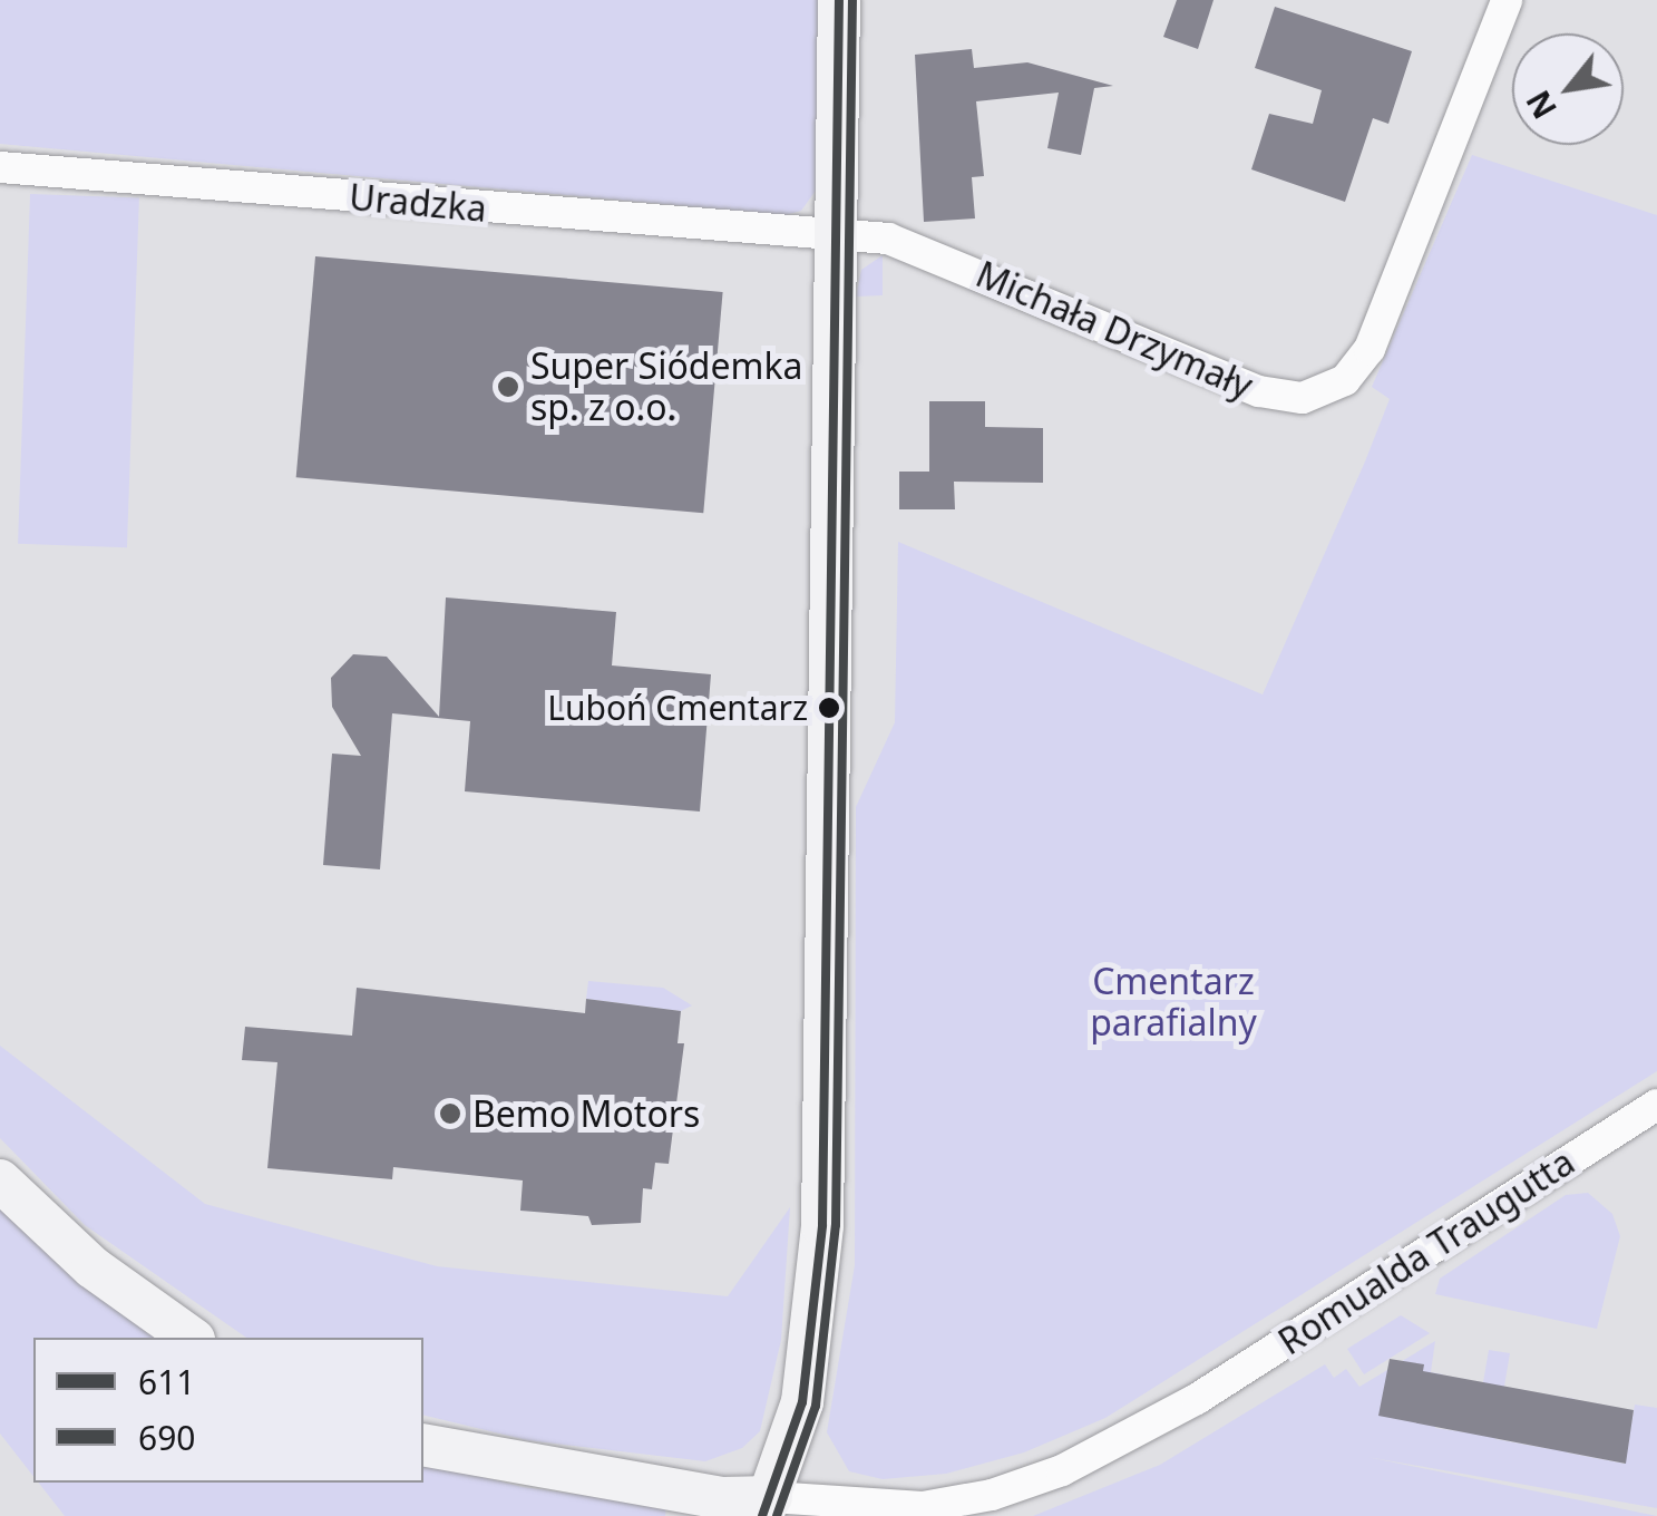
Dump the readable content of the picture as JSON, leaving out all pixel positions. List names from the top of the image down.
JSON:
{
  "streets": {
    "street": ["Uradzka", "Michała Drzymały", "Romualda Traugutta"]
  },
  "crossings": [
    ["Uradzka", "Michała Drzymały"]
  ],
  "parks": ["Cmentarz parafialny"],
  "places": ["Super Siódemka sp. z o.o.", "Luboń Cmentarz", "Bemo Motors"],
  "lines": ["transit line 611", "transit line 690"],
  "legend": ["611", "690"],
  "north": "bottom left"
}
